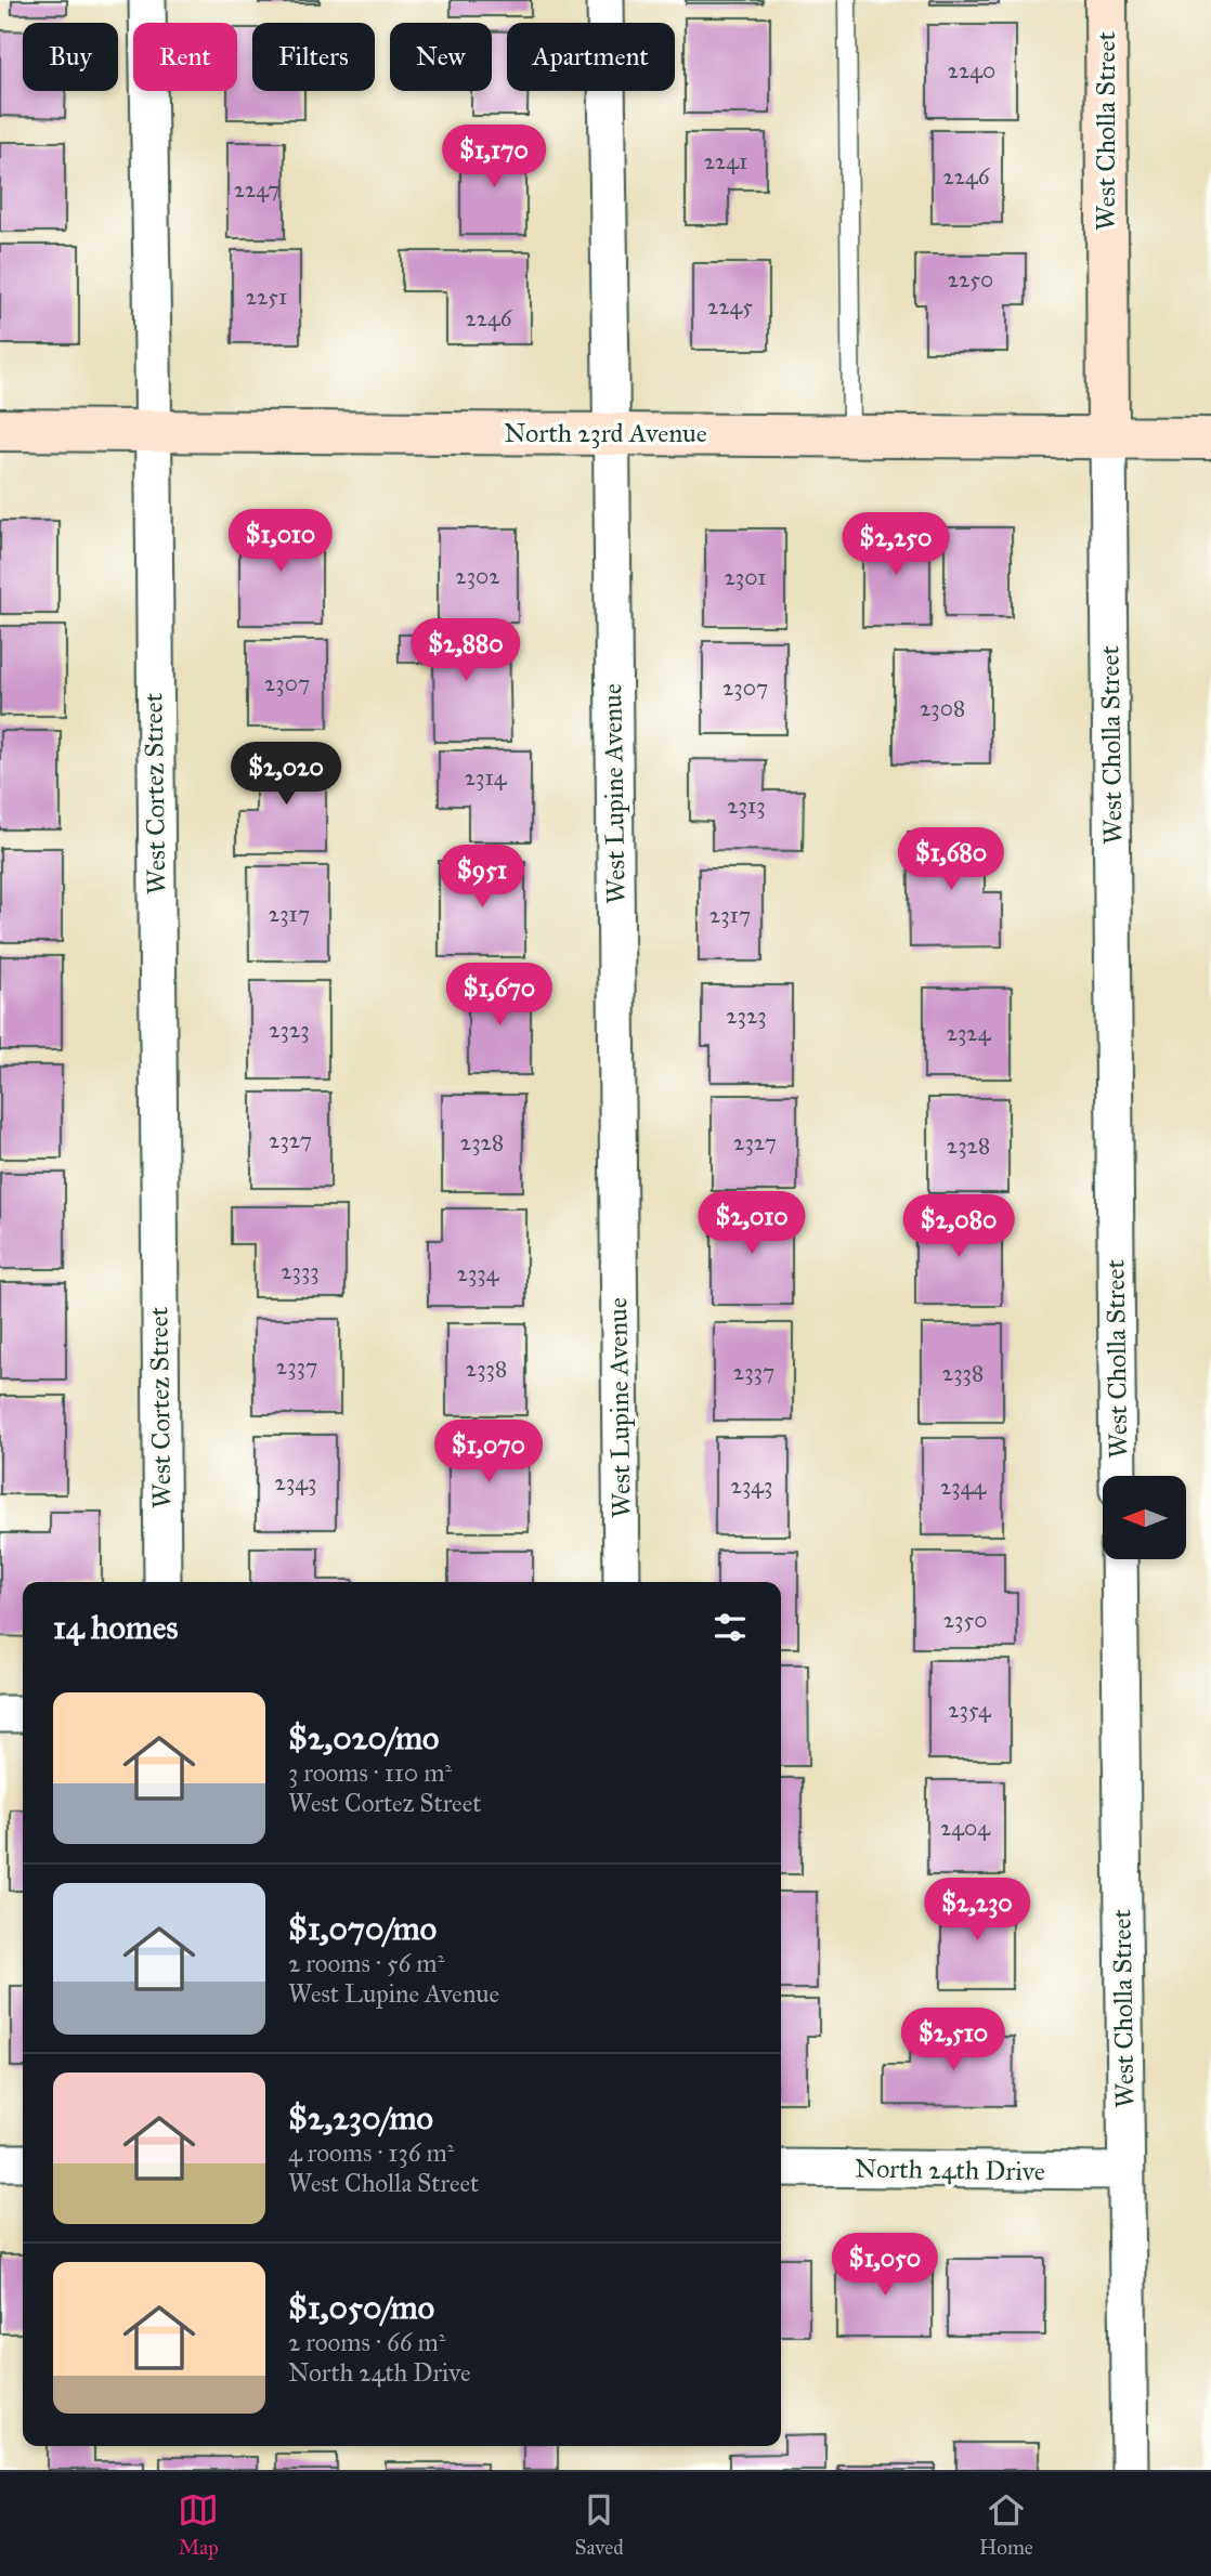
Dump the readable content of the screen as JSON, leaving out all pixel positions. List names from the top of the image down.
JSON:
{
  "streets": {
    "street": [
      "West Cholla Street",
      "North 23rd Avenue",
      "West Cortez Street",
      "West Lupine Avenue",
      "North 24th Drive"
    ]
  },
  "crossings": [
    ["West Cholla Street", "North 23rd Avenue"],
    ["West Cholla Street", "North 24th Drive"],
    ["North 23rd Avenue", "West Cortez Street"],
    ["North 23rd Avenue", "West Lupine Avenue"]
  ],
  "house_numbers": [
    "2240",
    "2241",
    "2246",
    "2247",
    "2250",
    "2251",
    "2245",
    "2246",
    "2302",
    "2301",
    "2307",
    "2307",
    "2308",
    "2314",
    "2313",
    "2317",
    "2317",
    "2323",
    "2323",
    "2324",
    "2327",
    "2328",
    "2327",
    "2328",
    "2333",
    "2334",
    "2337",
    "2338",
    "2337",
    "2338",
    "2343",
    "2343",
    "2344",
    "2350",
    "2354",
    "2404"
  ],
  "north": "left",
  "page": {
    "chip": [
      "Buy",
      "Rent",
      "Filters",
      "New",
      "Apartment"
    ],
    "price": [
      "$1,170",
      "$1,010",
      "$2,250",
      "$2,880",
      "$2,020",
      "$1,680",
      "$951",
      "$1,670",
      "$2,010",
      "$2,080",
      "$1,070",
      "$2,230",
      "$2,510",
      "$1,050"
    ],
    "heading": "14 homes",
    "list": [
      {
        "name": "$2,020/mo",
        "note": "3 rooms · 110 m² · West Cortez Street"
      },
      {
        "name": "$1,070/mo",
        "note": "2 rooms · 56 m² · West Lupine Avenue"
      },
      {
        "name": "$2,230/mo",
        "note": "4 rooms · 136 m² · West Cholla Street"
      },
      {
        "name": "$1,050/mo",
        "note": "2 rooms · 66 m² · North 24th Drive"
      }
    ],
    "tabs": ["Map", "Saved", "Home"]
  }
}
